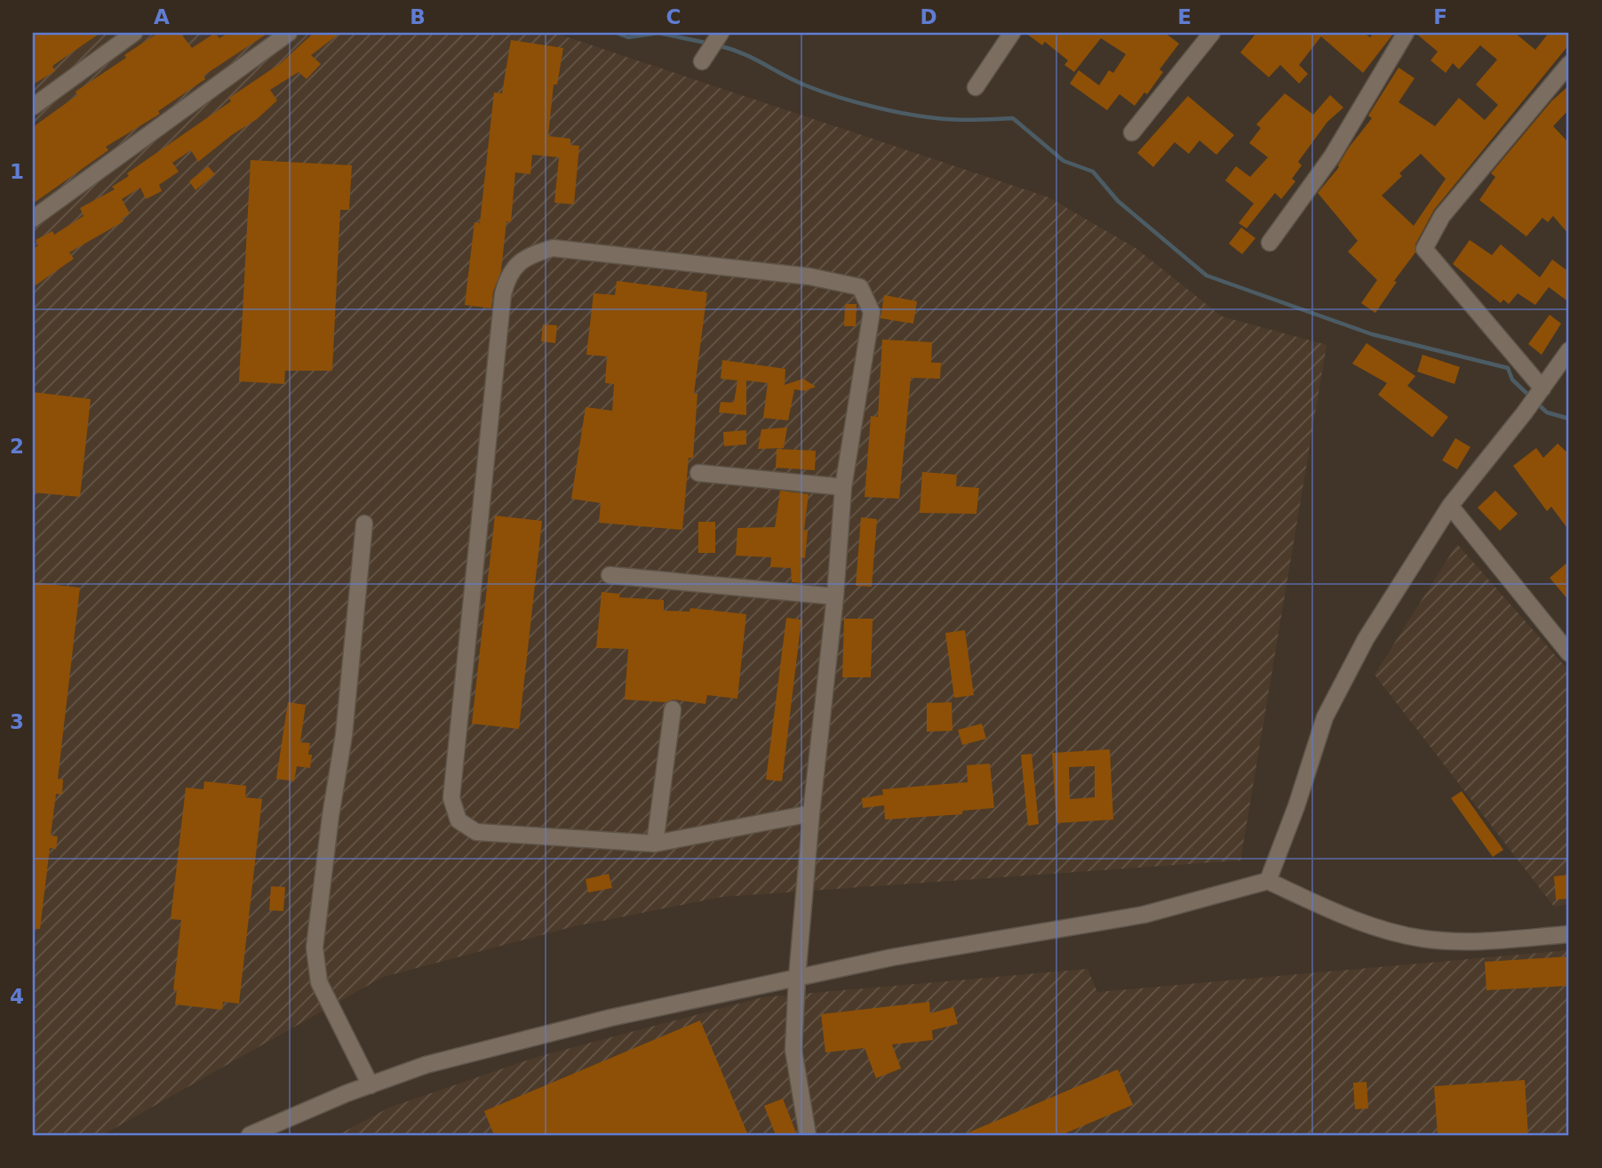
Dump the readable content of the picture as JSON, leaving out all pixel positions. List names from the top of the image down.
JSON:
{
  "grid": {
    "columns": [
      "A",
      "B",
      "C",
      "D",
      "E",
      "F"
    ],
    "rows": [
      "1",
      "2",
      "3",
      "4"
    ]
  }
}
